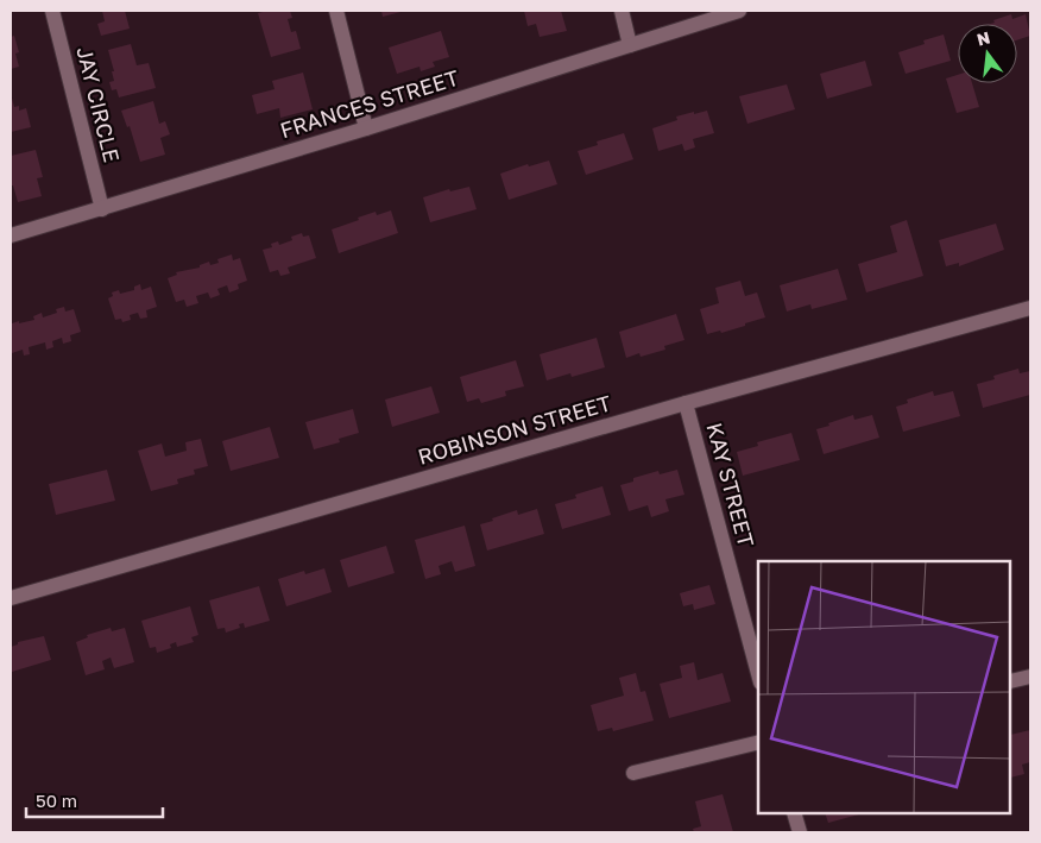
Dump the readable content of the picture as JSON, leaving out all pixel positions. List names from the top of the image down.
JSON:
{
  "streets": {
    "street": [
      "JAY CIRCLE",
      "FRANCES STREET",
      "ROBINSON STREET",
      "KAY STREET"
    ]
  },
  "crossings": [
    ["JAY CIRCLE", "FRANCES STREET"],
    ["ROBINSON STREET", "KAY STREET"]
  ],
  "scale_bar": "50 m",
  "north": "top"
}
